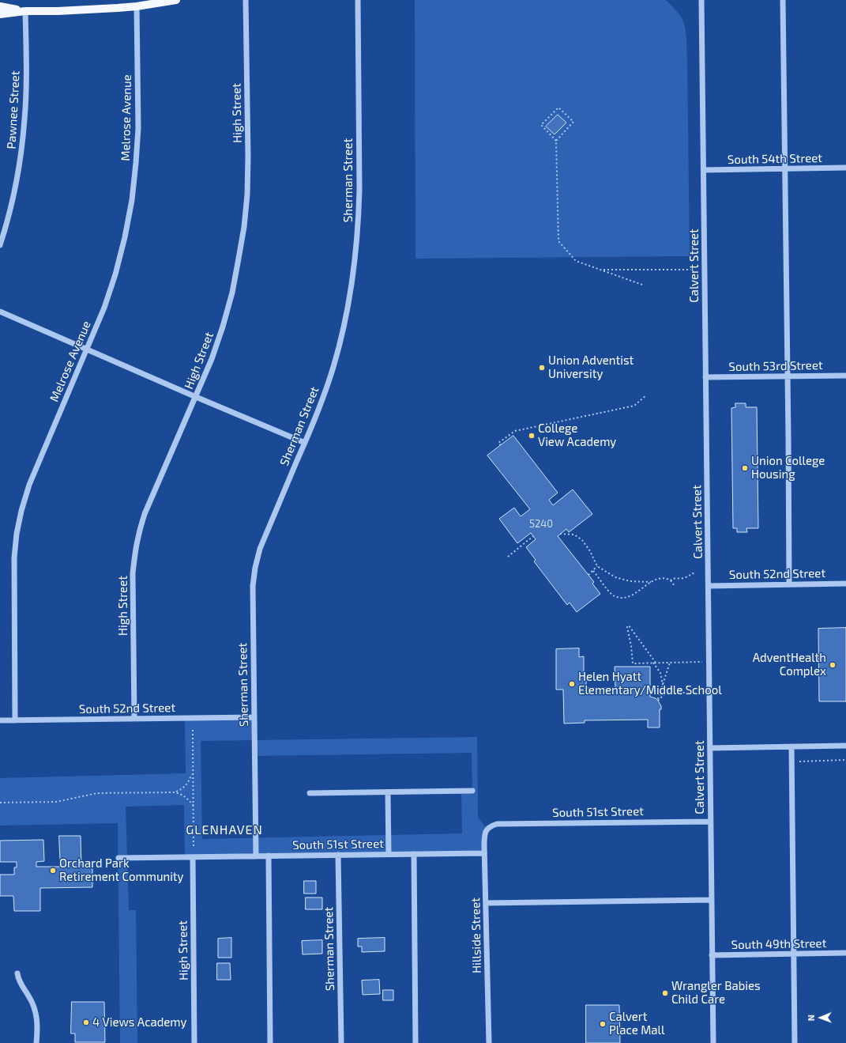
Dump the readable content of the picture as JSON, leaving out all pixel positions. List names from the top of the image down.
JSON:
{
  "streets": {
    "street": [
      "Pawnee Street",
      "High Street",
      "Melrose Avenue",
      "South 54th Street",
      "Sherman Street",
      "Calvert Street",
      "South 53rd Street",
      "South 52nd Street",
      "South 51st Street",
      "Hillside Street",
      "South 49th Street"
    ]
  },
  "crossings": [
    ["High Street", "South 52nd Street"],
    ["High Street", "South 51st Street"],
    ["Melrose Avenue", "South 52nd Street"],
    ["South 54th Street", "Calvert Street"],
    ["Sherman Street", "South 52nd Street"],
    ["Sherman Street", "South 51st Street"],
    ["Calvert Street", "South 53rd Street"],
    ["Calvert Street", "South 52nd Street"],
    ["Calvert Street", "South 51st Street"],
    ["Calvert Street", "South 49th Street"],
    ["South 51st Street", "Hillside Street"]
  ],
  "districts": ["GLENHAVEN"],
  "places": [
    "Union Adventist University",
    "College View Academy",
    "Union College Housing",
    "AdventHealth Complex",
    "Helen Hyatt Elementary/Middle School",
    "Orchard Park Retirement Community",
    "Wrangler Babies Child Care",
    "4 Views Academy",
    "Calvert Place Mall"
  ],
  "house_numbers": ["5240"],
  "north": "left"
}
